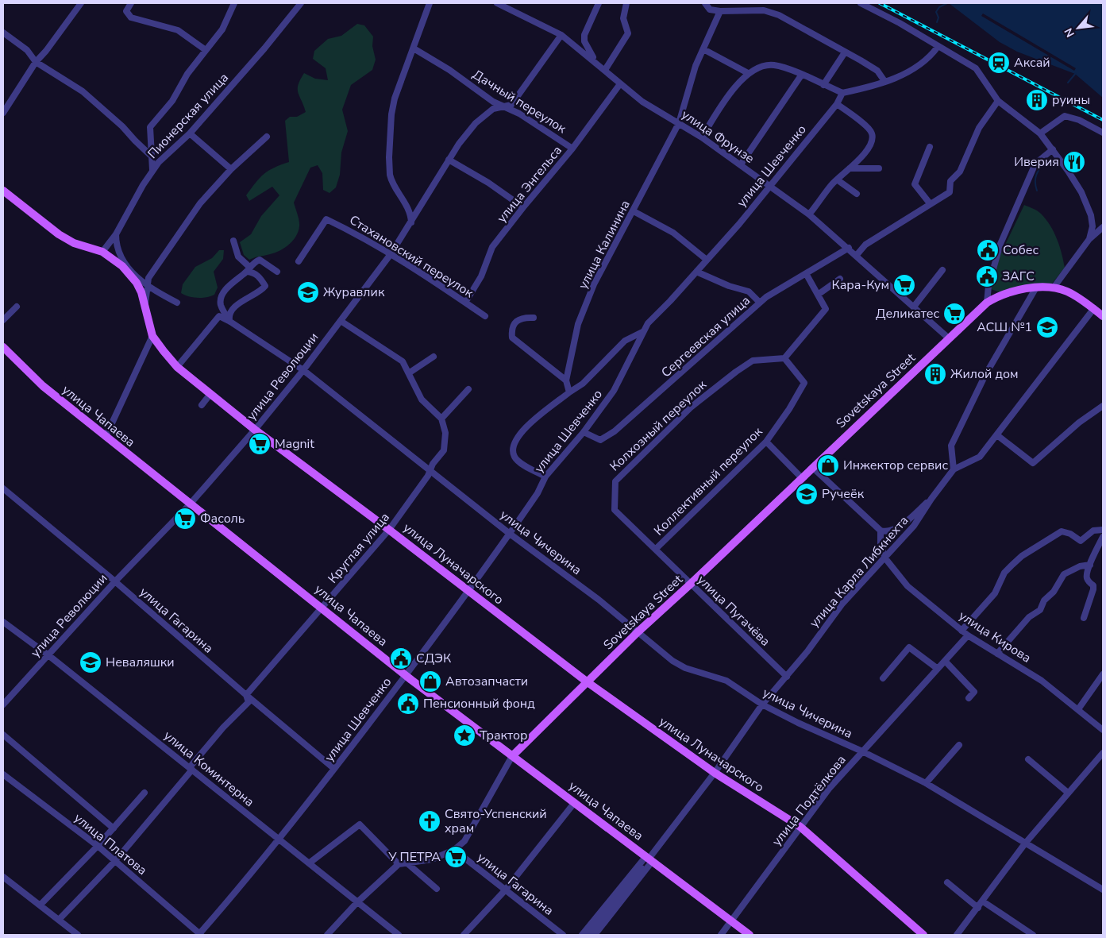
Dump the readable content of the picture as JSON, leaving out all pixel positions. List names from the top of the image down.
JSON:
{
  "streets": {
    "main road": ["Sovetskaya Street", "улица Чапаева", "улица Луначарского"],
    "street": [
      "Дачный переулок",
      "Пионерская улица",
      "улица Фрунзе",
      "улица Шевченко",
      "улица Энгельса",
      "улица Калинина",
      "Стахановский переулок",
      "Сергеевская улица",
      "улица Революции",
      "Колхозный переулок",
      "Коллективный переулок",
      "улица Чичерина",
      "Круглая улица",
      "улица Карла Либкнехта",
      "улица Пугачёва",
      "улица Гагарина",
      "улица Кирова",
      "улица Коминтерна",
      "улица Подтёлкова",
      "улица Платова"
    ]
  },
  "crossings": [
    ["Дачный переулок", "улица Энгельса"],
    ["Дачный переулок", "улица Революции"],
    ["Пионерская улица", "улица Луначарского"],
    ["улица Фрунзе", "улица Шевченко"],
    ["улица Фрунзе", "улица Энгельса"],
    ["улица Фрунзе", "улица Калинина"],
    ["улица Фрунзе", "Сергеевская улица"],
    ["улица Фрунзе", "улица Революции"],
    ["улица Фрунзе", "Sovetskaya Street"],
    ["улица Шевченко", "улица Калинина"],
    ["улица Шевченко", "Сергеевская улица"],
    ["улица Шевченко", "улица Чапаева"],
    ["улица Шевченко", "улица Чичерина"],
    ["улица Шевченко", "улица Луначарского"],
    ["улица Шевченко", "улица Гагарина"],
    ["улица Шевченко", "улица Коминтерна"],
    ["улица Шевченко", "улица Платова"],
    ["улица Энгельса", "Стахановский переулок"],
    ["Стахановский переулок", "улица Революции"],
    ["улица Революции", "улица Чапаева"],
    ["улица Революции", "улица Чичерина"],
    ["улица Революции", "улица Луначарского"],
    ["улица Революции", "улица Гагарина"],
    ["улица Революции", "улица Коминтерна"],
    ["Sovetskaya Street", "улица Чапаева"],
    ["Sovetskaya Street", "улица Чичерина"],
    ["Sovetskaya Street", "улица Луначарского"],
    ["Sovetskaya Street", "улица Пугачёва"],
    ["Sovetskaya Street", "улица Гагарина"],
    ["улица Чапаева", "Круглая улица"],
    ["улица Чапаева", "улица Карла Либкнехта"],
    ["улица Чапаева", "улица Подтёлкова"],
    ["Колхозный переулок", "Коллективный переулок"],
    ["Колхозный переулок", "улица Пугачёва"],
    ["Коллективный переулок", "улица Пугачёва"],
    ["улица Чичерина", "Круглая улица"],
    ["улица Чичерина", "улица Карла Либкнехта"],
    ["улица Чичерина", "улица Подтёлкова"],
    ["Круглая улица", "улица Луначарского"],
    ["Круглая улица", "улица Гагарина"],
    ["Круглая улица", "улица Коминтерна"],
    ["Круглая улица", "улица Платова"],
    ["улица Луначарского", "улица Карла Либкнехта"],
    ["улица Луначарского", "улица Подтёлкова"],
    ["улица Карла Либкнехта", "улица Пугачёва"],
    ["улица Карла Либкнехта", "улица Кирова"],
    ["улица Кирова", "улица Подтёлкова"]
  ],
  "places": {
    "station": ["Аксай"],
    "building": ["руины", "Жилой дом"],
    "restaurant": ["Иверия"],
    "public building": [
      "Собес",
      "ЗАГС",
      "СДЭК",
      "Пенсионный фонд"
    ],
    "supermarket": [
      "Кара-Кум",
      "Деликатес",
      "Magnit",
      "Фасоль",
      "У ПЕТРА"
    ],
    "school or university": [
      "Журавлик",
      "АСШ №1",
      "Ручеёк",
      "Неваляшки"
    ],
    "shop": ["Инжектор сервис", "Автозапчасти"],
    "place": ["Трактор"],
    "church": ["Свято-Успенский храм"]
  },
  "north": "bottom left"
}
